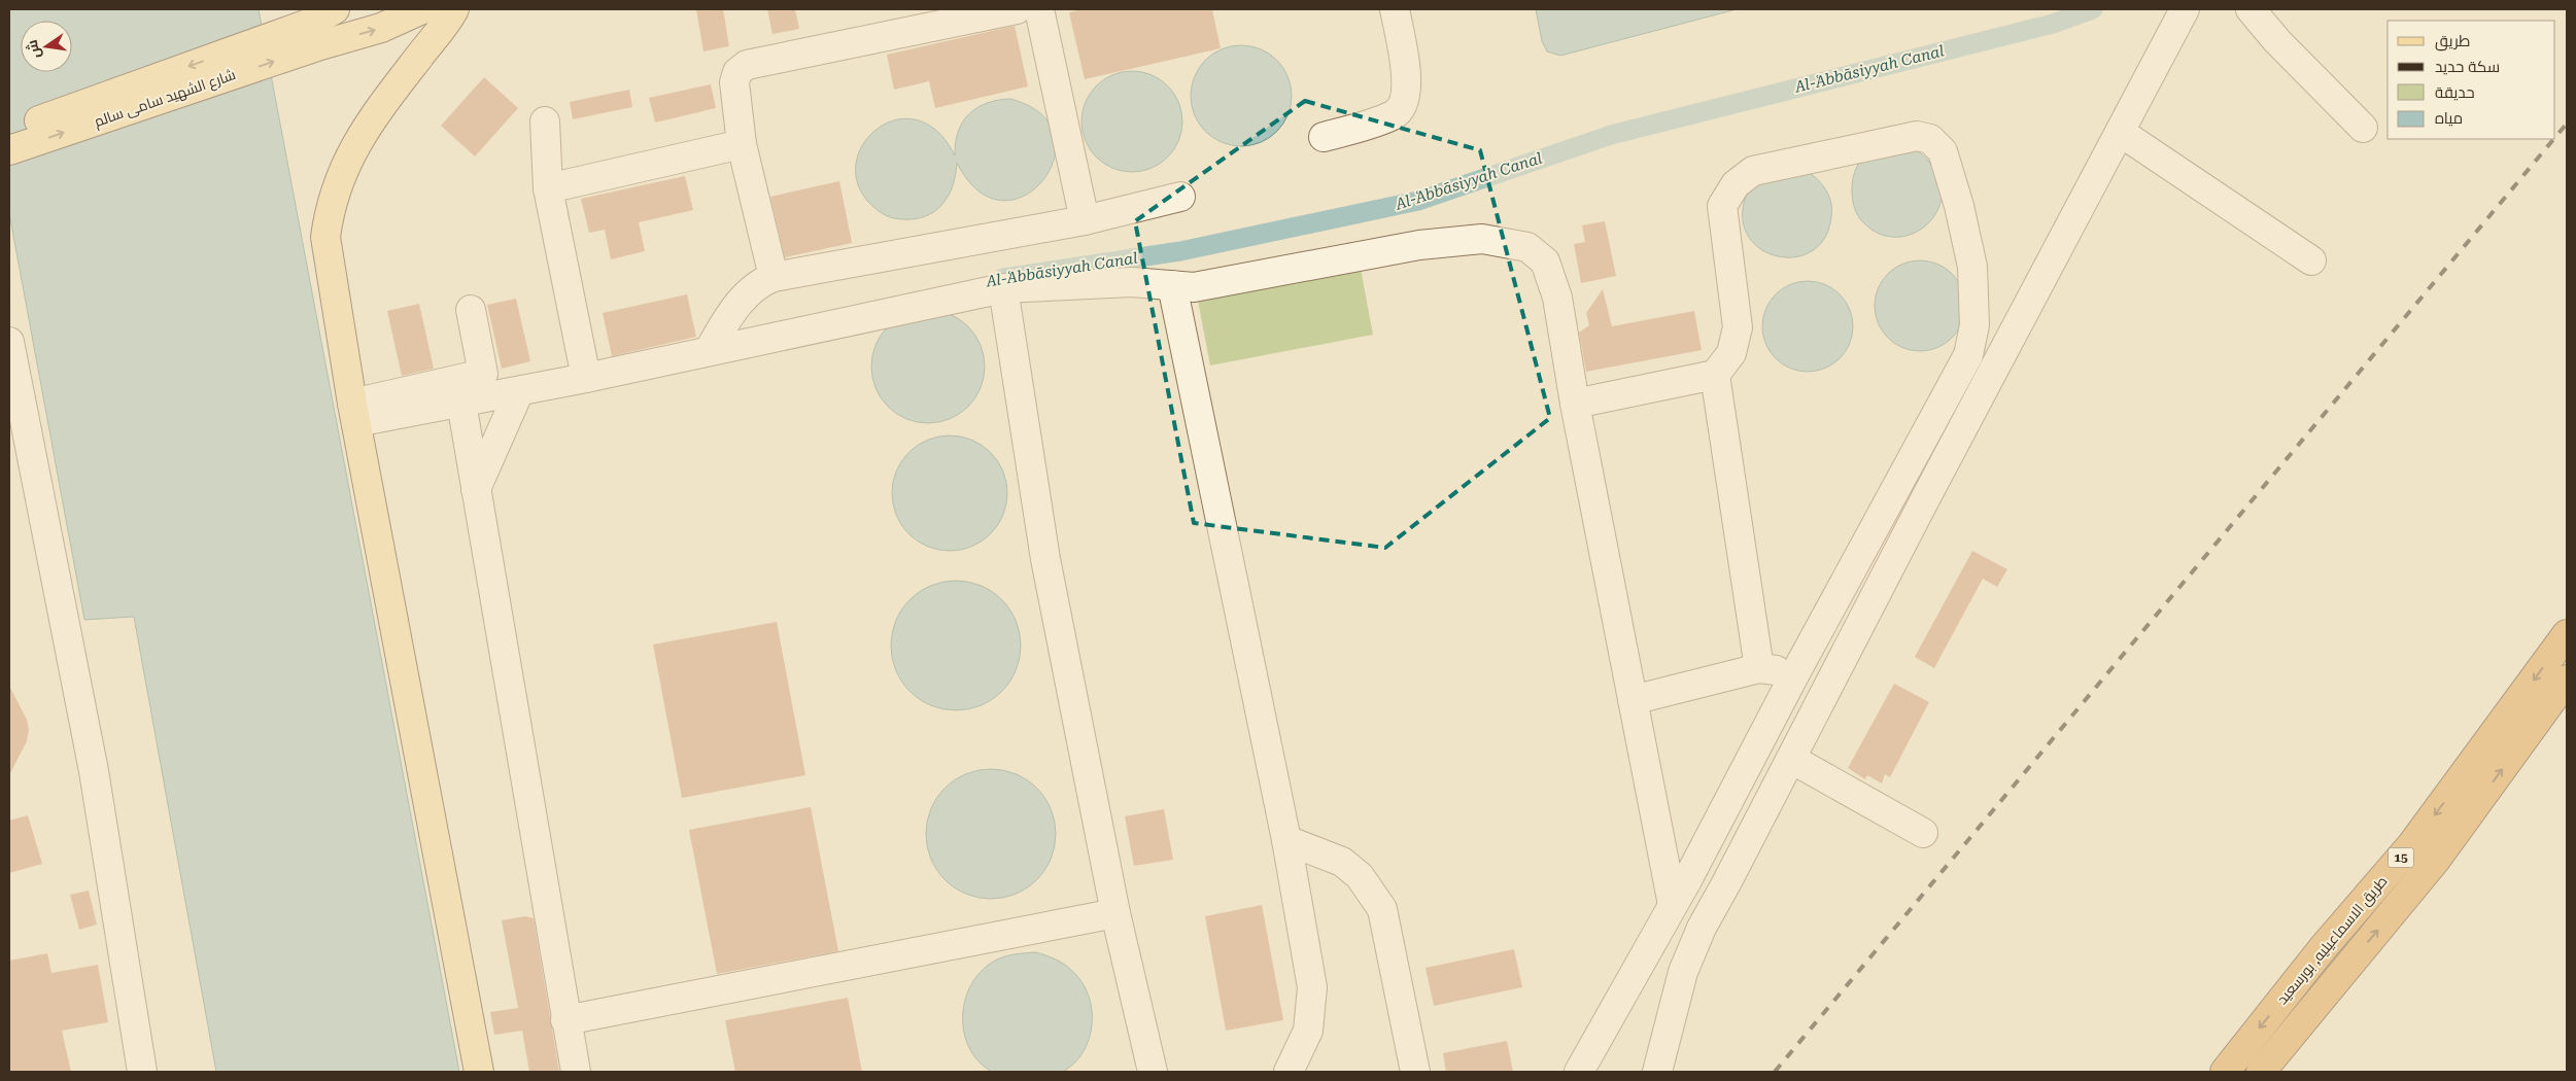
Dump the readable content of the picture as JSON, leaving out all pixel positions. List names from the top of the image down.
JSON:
{
  "streets": {
    "highway": ["15", "طريق الاسماعيليه, بورسعيد"],
    "main road": ["شارع الشهيد سامى سالم"]
  },
  "crossings": [
    ["15", "طريق الاسماعيليه, بورسعيد"]
  ],
  "water": ["Al-ʿAbbāsiyyah Canal"],
  "legend": [
    "طريق",
    "سكة حديد",
    "حديقة",
    "مياه"
  ],
  "north": "left"
}
